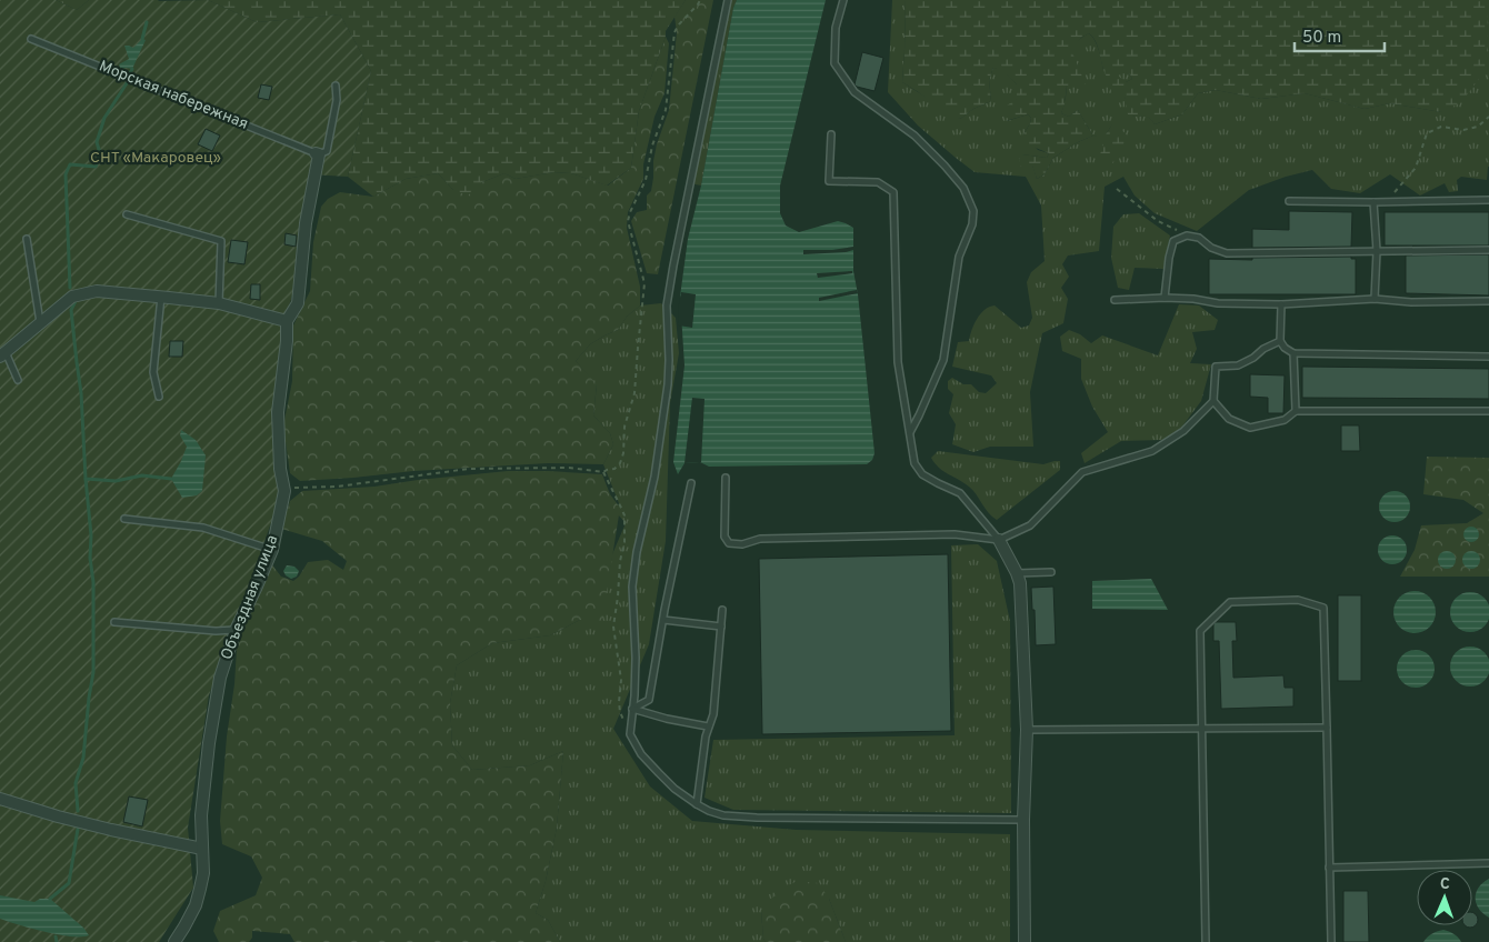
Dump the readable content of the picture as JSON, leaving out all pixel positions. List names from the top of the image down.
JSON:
{
  "streets": {
    "street": ["Объездная улица"],
    "lane": ["Морская набережная"]
  },
  "crossings": [
    ["Морская набережная", "Объездная улица"]
  ],
  "parks": ["СНТ «Макаровец»"],
  "scale_bar": "50 m",
  "north": "top"
}
